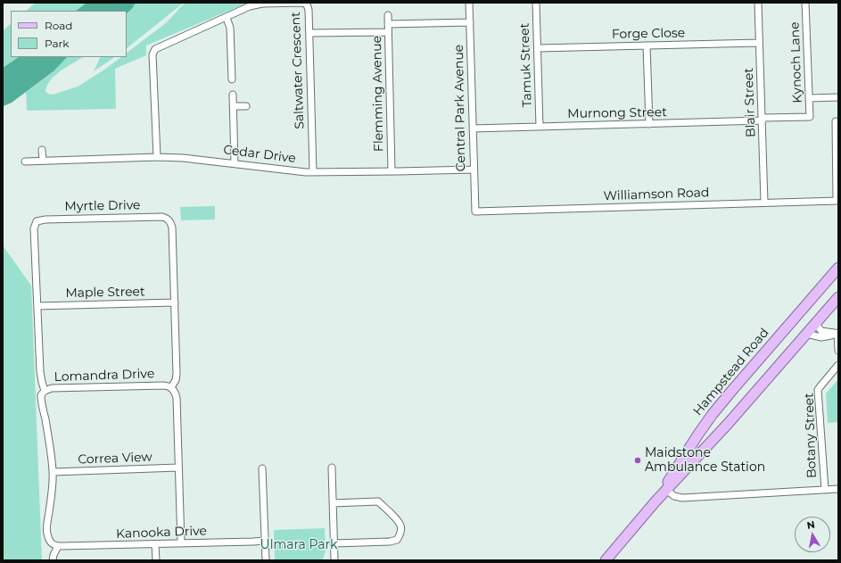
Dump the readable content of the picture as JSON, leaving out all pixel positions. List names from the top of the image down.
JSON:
{
  "streets": {
    "main road": ["Hampstead Road"],
    "street": [
      "Forge Close",
      "Kynoch Lane",
      "Tamuk Street",
      "Saltwater Crescent",
      "Flemming Avenue",
      "Blair Street",
      "Central Park Avenue",
      "Murnong Street",
      "Cedar Drive",
      "Williamson Road",
      "Myrtle Drive",
      "Maple Street",
      "Lomandra Drive",
      "Botany Street",
      "Correa View",
      "Kanooka Drive"
    ]
  },
  "crossings": [
    ["Forge Close", "Tamuk Street"],
    ["Forge Close", "Blair Street"],
    ["Kynoch Lane", "Blair Street"],
    ["Kynoch Lane", "Murnong Street"],
    ["Tamuk Street", "Murnong Street"],
    ["Saltwater Crescent", "Cedar Drive"],
    ["Flemming Avenue", "Cedar Drive"],
    ["Blair Street", "Murnong Street"],
    ["Blair Street", "Williamson Road"],
    ["Central Park Avenue", "Murnong Street"],
    ["Central Park Avenue", "Cedar Drive"],
    ["Central Park Avenue", "Williamson Road"],
    ["Myrtle Drive", "Maple Street"],
    ["Myrtle Drive", "Lomandra Drive"],
    ["Lomandra Drive", "Correa View"],
    ["Lomandra Drive", "Kanooka Drive"]
  ],
  "parks": ["Ulmara Park"],
  "places": ["Maidstone Ambulance Station"],
  "legend": ["Road", "Park"],
  "north": "top"
}
